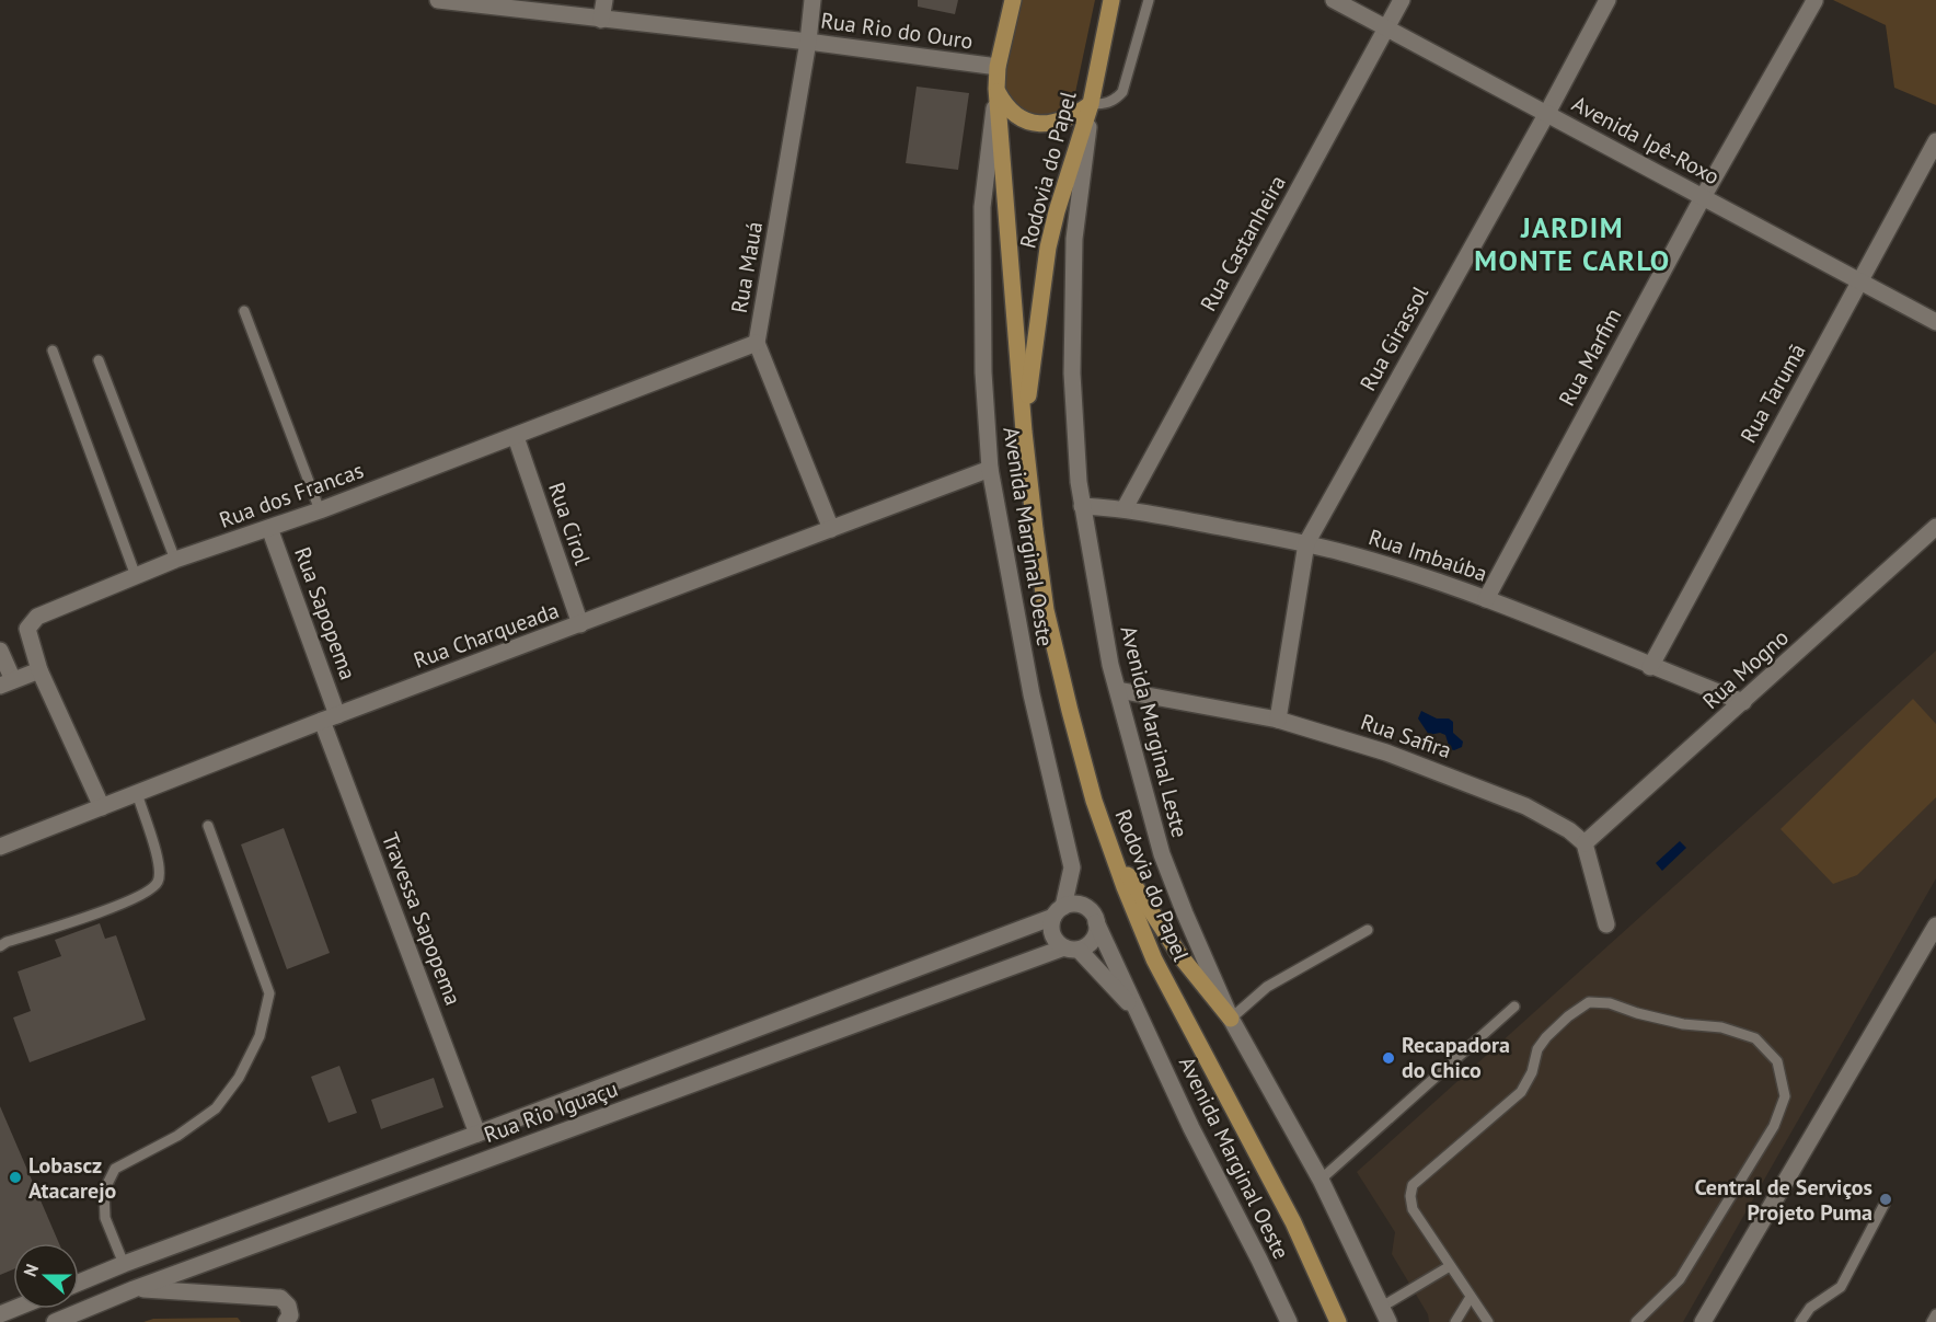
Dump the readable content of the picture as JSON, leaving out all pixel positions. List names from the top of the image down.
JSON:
{
  "streets": {
    "main road": ["Rodovia do Papel"],
    "street": [
      "Rua Rio do Ouro",
      "Avenida Ipê-Roxo",
      "Rua Castanheira",
      "Rua Mauá",
      "Rua Girassol",
      "Rua Marfim",
      "Rua Tarumã",
      "Rua dos Francas",
      "Rua Cirol",
      "Avenida Marginal Oeste",
      "Rua Imbaúba",
      "Rua Sapopema",
      "Rua Charqueada",
      "Rua Mogno",
      "Avenida Marginal Leste",
      "Rua Safira",
      "Travessa Sapopema",
      "Rua Rio Iguaçu"
    ]
  },
  "crossings": [
    ["Rua Rio do Ouro", "Rodovia do Papel"],
    ["Rua Rio do Ouro", "Rua Mauá"],
    ["Avenida Ipê-Roxo", "Rua Castanheira"],
    ["Avenida Ipê-Roxo", "Rua Girassol"],
    ["Avenida Ipê-Roxo", "Rua Marfim"],
    ["Avenida Ipê-Roxo", "Rua Tarumã"],
    ["Rodovia do Papel", "Avenida Marginal Oeste"],
    ["Rodovia do Papel", "Avenida Marginal Leste"],
    ["Rua Castanheira", "Rua Imbaúba"],
    ["Rua Mauá", "Rua dos Francas"],
    ["Rua Mauá", "Rua Charqueada"],
    ["Rua Girassol", "Rua Imbaúba"],
    ["Rua Girassol", "Rua Safira"],
    ["Rua Marfim", "Rua Imbaúba"],
    ["Rua Tarumã", "Rua Imbaúba"],
    ["Rua dos Francas", "Rua Cirol"],
    ["Rua dos Francas", "Rua Sapopema"],
    ["Rua dos Francas", "Rua Charqueada"],
    ["Rua Cirol", "Rua Charqueada"],
    ["Avenida Marginal Oeste", "Rua Charqueada"],
    ["Avenida Marginal Oeste", "Rua Rio Iguaçu"],
    ["Rua Imbaúba", "Rua Mogno"],
    ["Rua Imbaúba", "Avenida Marginal Leste"],
    ["Rua Sapopema", "Rua Charqueada"],
    ["Rua Sapopema", "Travessa Sapopema"],
    ["Rua Charqueada", "Travessa Sapopema"],
    ["Rua Mogno", "Rua Safira"],
    ["Avenida Marginal Leste", "Rua Safira"],
    ["Travessa Sapopema", "Rua Rio Iguaçu"]
  ],
  "districts": ["JARDIM MONTE CARLO"],
  "places": ["Recapadora do Chico", "Lobascz Atacarejo", "Central de Serviços Projeto Puma"],
  "north": "left"
}
